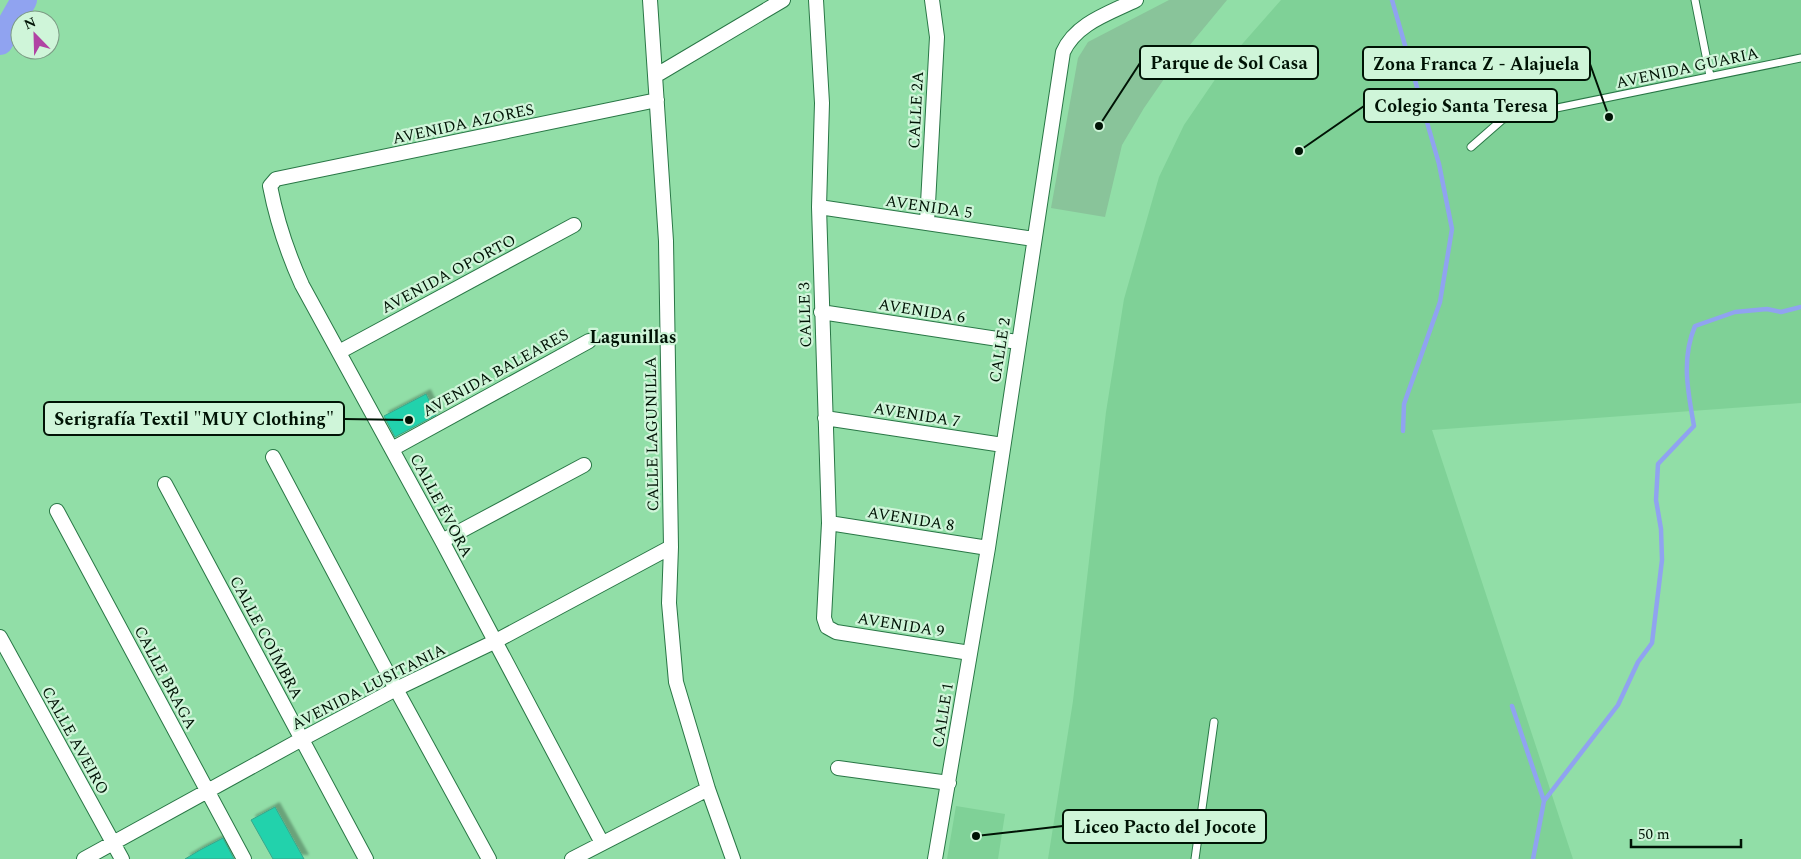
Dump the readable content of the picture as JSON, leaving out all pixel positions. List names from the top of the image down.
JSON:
{
  "streets": {
    "street": [
      "CALLE 2A",
      "AVENIDA AZORES",
      "AVENIDA 5",
      "AVENIDA OPORTO",
      "AVENIDA 6",
      "CALLE 3",
      "CALLE 2",
      "AVENIDA BALEARES",
      "AVENIDA 7",
      "CALLE LAGUNILLA",
      "CALLE ÉVORA",
      "AVENIDA 8",
      "AVENIDA 9",
      "CALLE COÍMBRA",
      "CALLE BRAGA",
      "AVENIDA LUSITANIA",
      "CALLE 1",
      "CALLE AVEIRO"
    ],
    "lane": ["AVENIDA GUARIA"]
  },
  "crossings": [
    ["CALLE 2A", "AVENIDA 5"],
    ["AVENIDA AZORES", "CALLE LAGUNILLA"],
    ["AVENIDA AZORES", "CALLE ÉVORA"],
    ["AVENIDA 5", "CALLE 3"],
    ["AVENIDA 5", "CALLE 2"],
    ["AVENIDA OPORTO", "CALLE ÉVORA"],
    ["AVENIDA 6", "CALLE 3"],
    ["AVENIDA 6", "CALLE 2"],
    ["CALLE 3", "AVENIDA 7"],
    ["CALLE 3", "AVENIDA 8"],
    ["CALLE 3", "AVENIDA 9"],
    ["CALLE 2", "AVENIDA 7"],
    ["CALLE 2", "AVENIDA 8"],
    ["CALLE 2", "AVENIDA 9"],
    ["CALLE 2", "CALLE 1"],
    ["AVENIDA BALEARES", "CALLE ÉVORA"],
    ["CALLE LAGUNILLA", "AVENIDA LUSITANIA"],
    ["CALLE ÉVORA", "AVENIDA LUSITANIA"],
    ["AVENIDA 9", "CALLE 1"],
    ["CALLE COÍMBRA", "AVENIDA LUSITANIA"],
    ["CALLE BRAGA", "AVENIDA LUSITANIA"],
    ["AVENIDA LUSITANIA", "CALLE AVEIRO"]
  ],
  "districts": ["Lagunillas"],
  "places": [
    "Zona Franca Z - Alajuela",
    "Parque de Sol Casa",
    "Colegio Santa Teresa",
    "Serigrafía Textil \"MUY Clothing\"",
    "Liceo Pacto del Jocote"
  ],
  "scale_bar": "50 m",
  "north": "top left"
}
